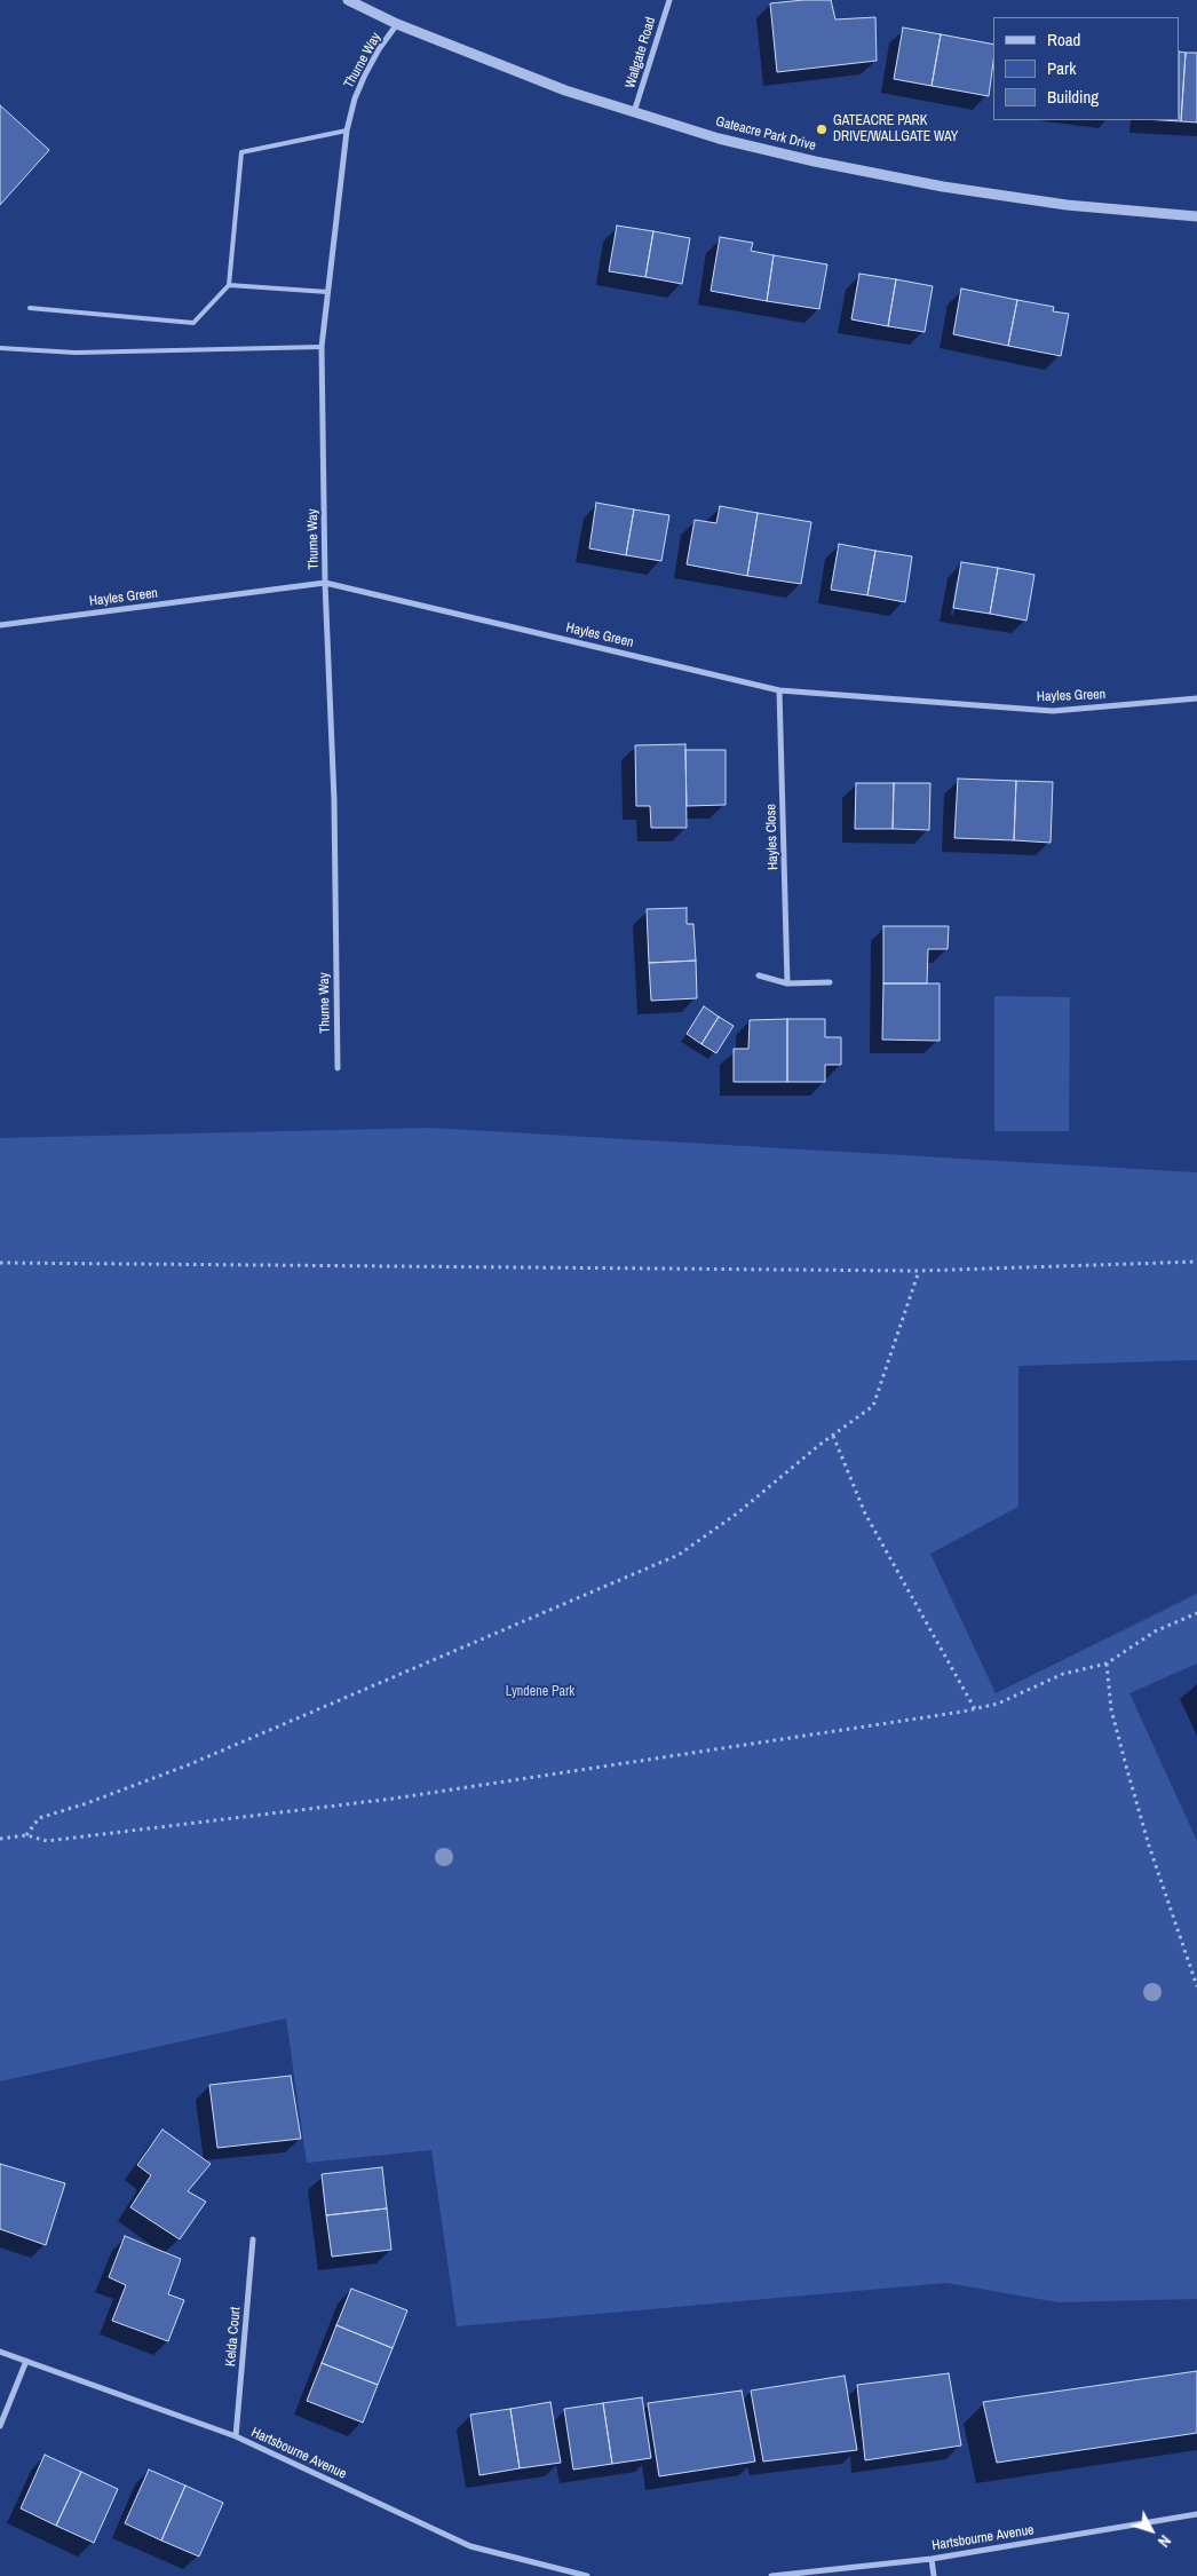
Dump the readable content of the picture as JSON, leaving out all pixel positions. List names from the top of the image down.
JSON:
{
  "streets": {
    "street": [
      "Wallgate Road",
      "Thurne Way",
      "Gateacre Park Drive",
      "Hayles Green",
      "Hayles Close",
      "Kelda Court",
      "Hartsbourne Avenue"
    ]
  },
  "crossings": [
    ["Wallgate Road", "Gateacre Park Drive"],
    ["Thurne Way", "Gateacre Park Drive"],
    ["Thurne Way", "Hayles Green"],
    ["Hayles Green", "Hayles Close"],
    ["Kelda Court", "Hartsbourne Avenue"]
  ],
  "parks": ["Lyndene Park"],
  "places": ["GATEACRE PARK DRIVE/WALLGATE WAY"],
  "legend": ["Road", "Park", "Building"],
  "north": "bottom right"
}
